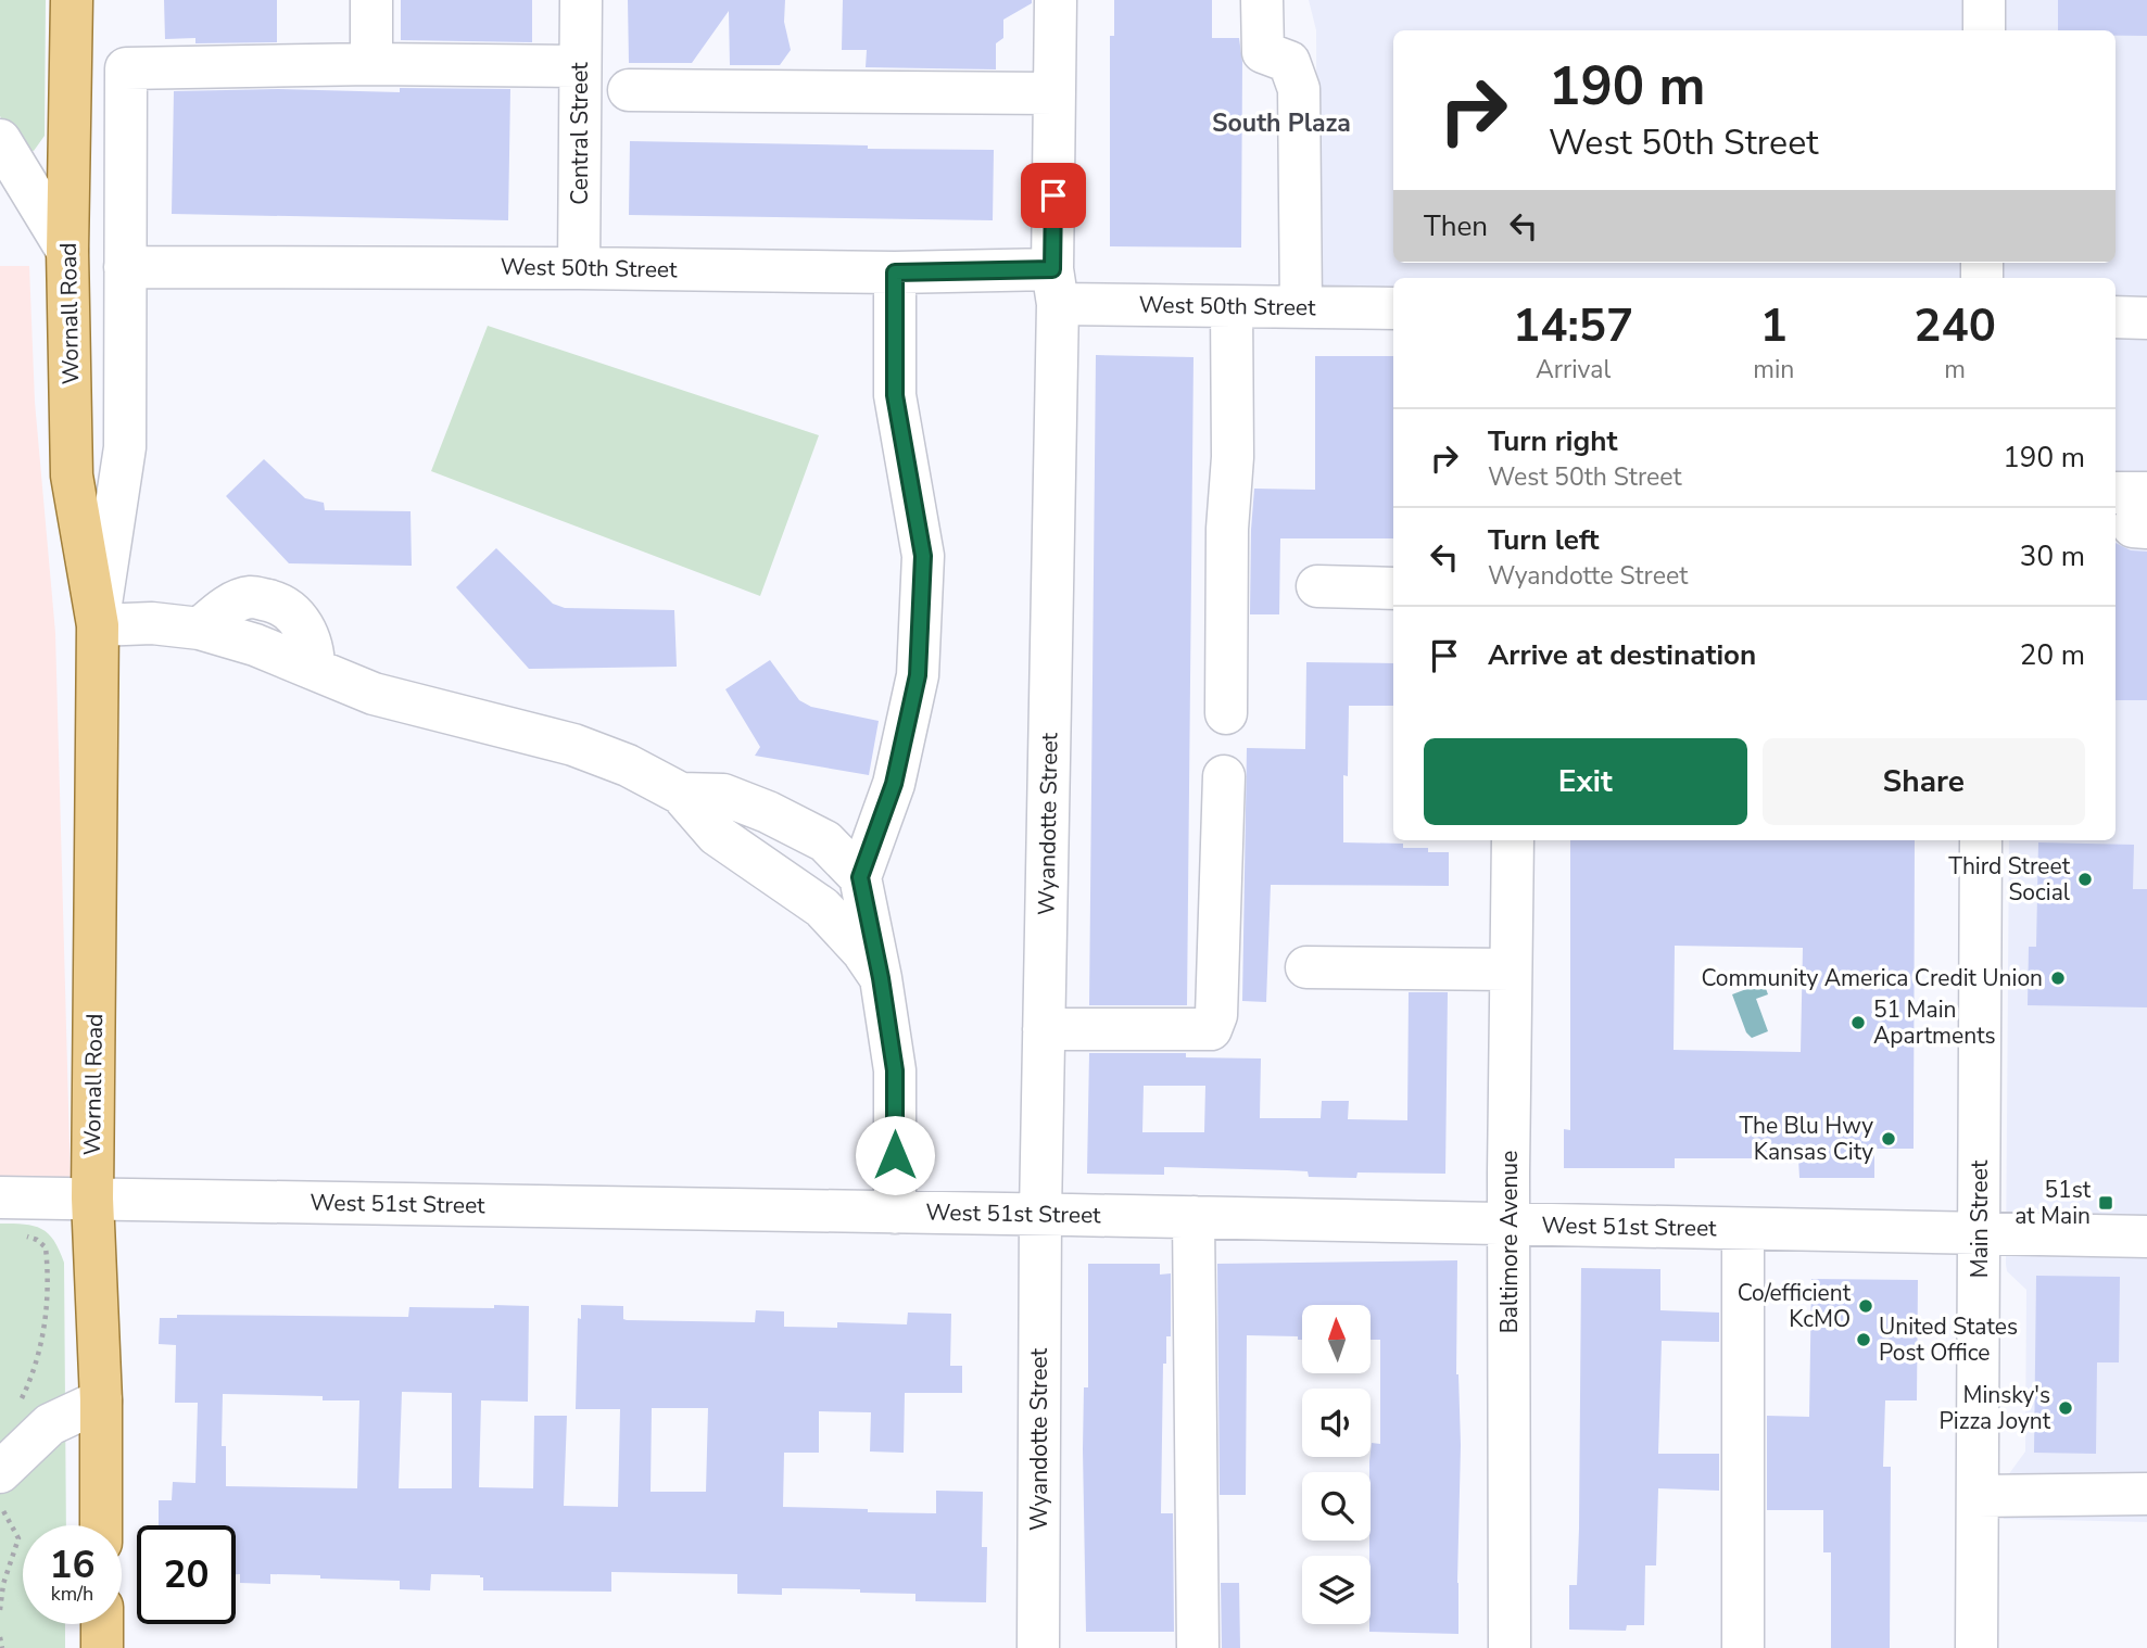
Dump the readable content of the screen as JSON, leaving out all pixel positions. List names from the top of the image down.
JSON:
{
  "streets": {
    "main road": ["Wornall Road"],
    "street": [
      "Central Street",
      "West 50th Street",
      "Wyandotte Street",
      "West 51st Street",
      "Main Street",
      "Baltimore Avenue"
    ]
  },
  "crossings": [
    ["Central Street", "West 50th Street"],
    ["West 50th Street", "Wornall Road"],
    ["West 50th Street", "Wyandotte Street"],
    ["Wornall Road", "West 51st Street"],
    ["Wyandotte Street", "West 51st Street"],
    ["West 51st Street", "Main Street"],
    ["West 51st Street", "Baltimore Avenue"]
  ],
  "districts": ["South Plaza"],
  "places": {
    "other": [
      "Third Street Social",
      "Community America Credit Union",
      "51 Main Apartments",
      "The Blu Hwy Kansas City",
      "Co/efficient KcMO",
      "United States Post Office",
      "Minsky's Pizza Joynt"
    ],
    "transit": ["51st at Main"]
  },
  "north": "top",
  "page": {
    "turn": ["190 m", "West 50th Street"],
    "then": "Then",
    "eta": [
      "14:57",
      "Arrival",
      "1",
      "min",
      "240",
      "m"
    ],
    "list": [
      {
        "name": "Turn right",
        "note": "West 50th Street",
        "value": "190 m"
      },
      {
        "name": "Turn left",
        "note": "Wyandotte Street",
        "value": "30 m"
      },
      {
        "name": "Arrive at destination",
        "value": "20 m"
      }
    ],
    "buttons": ["Exit", "Share"],
    "speed": "16 km/h",
    "limit": "20"
  }
}
